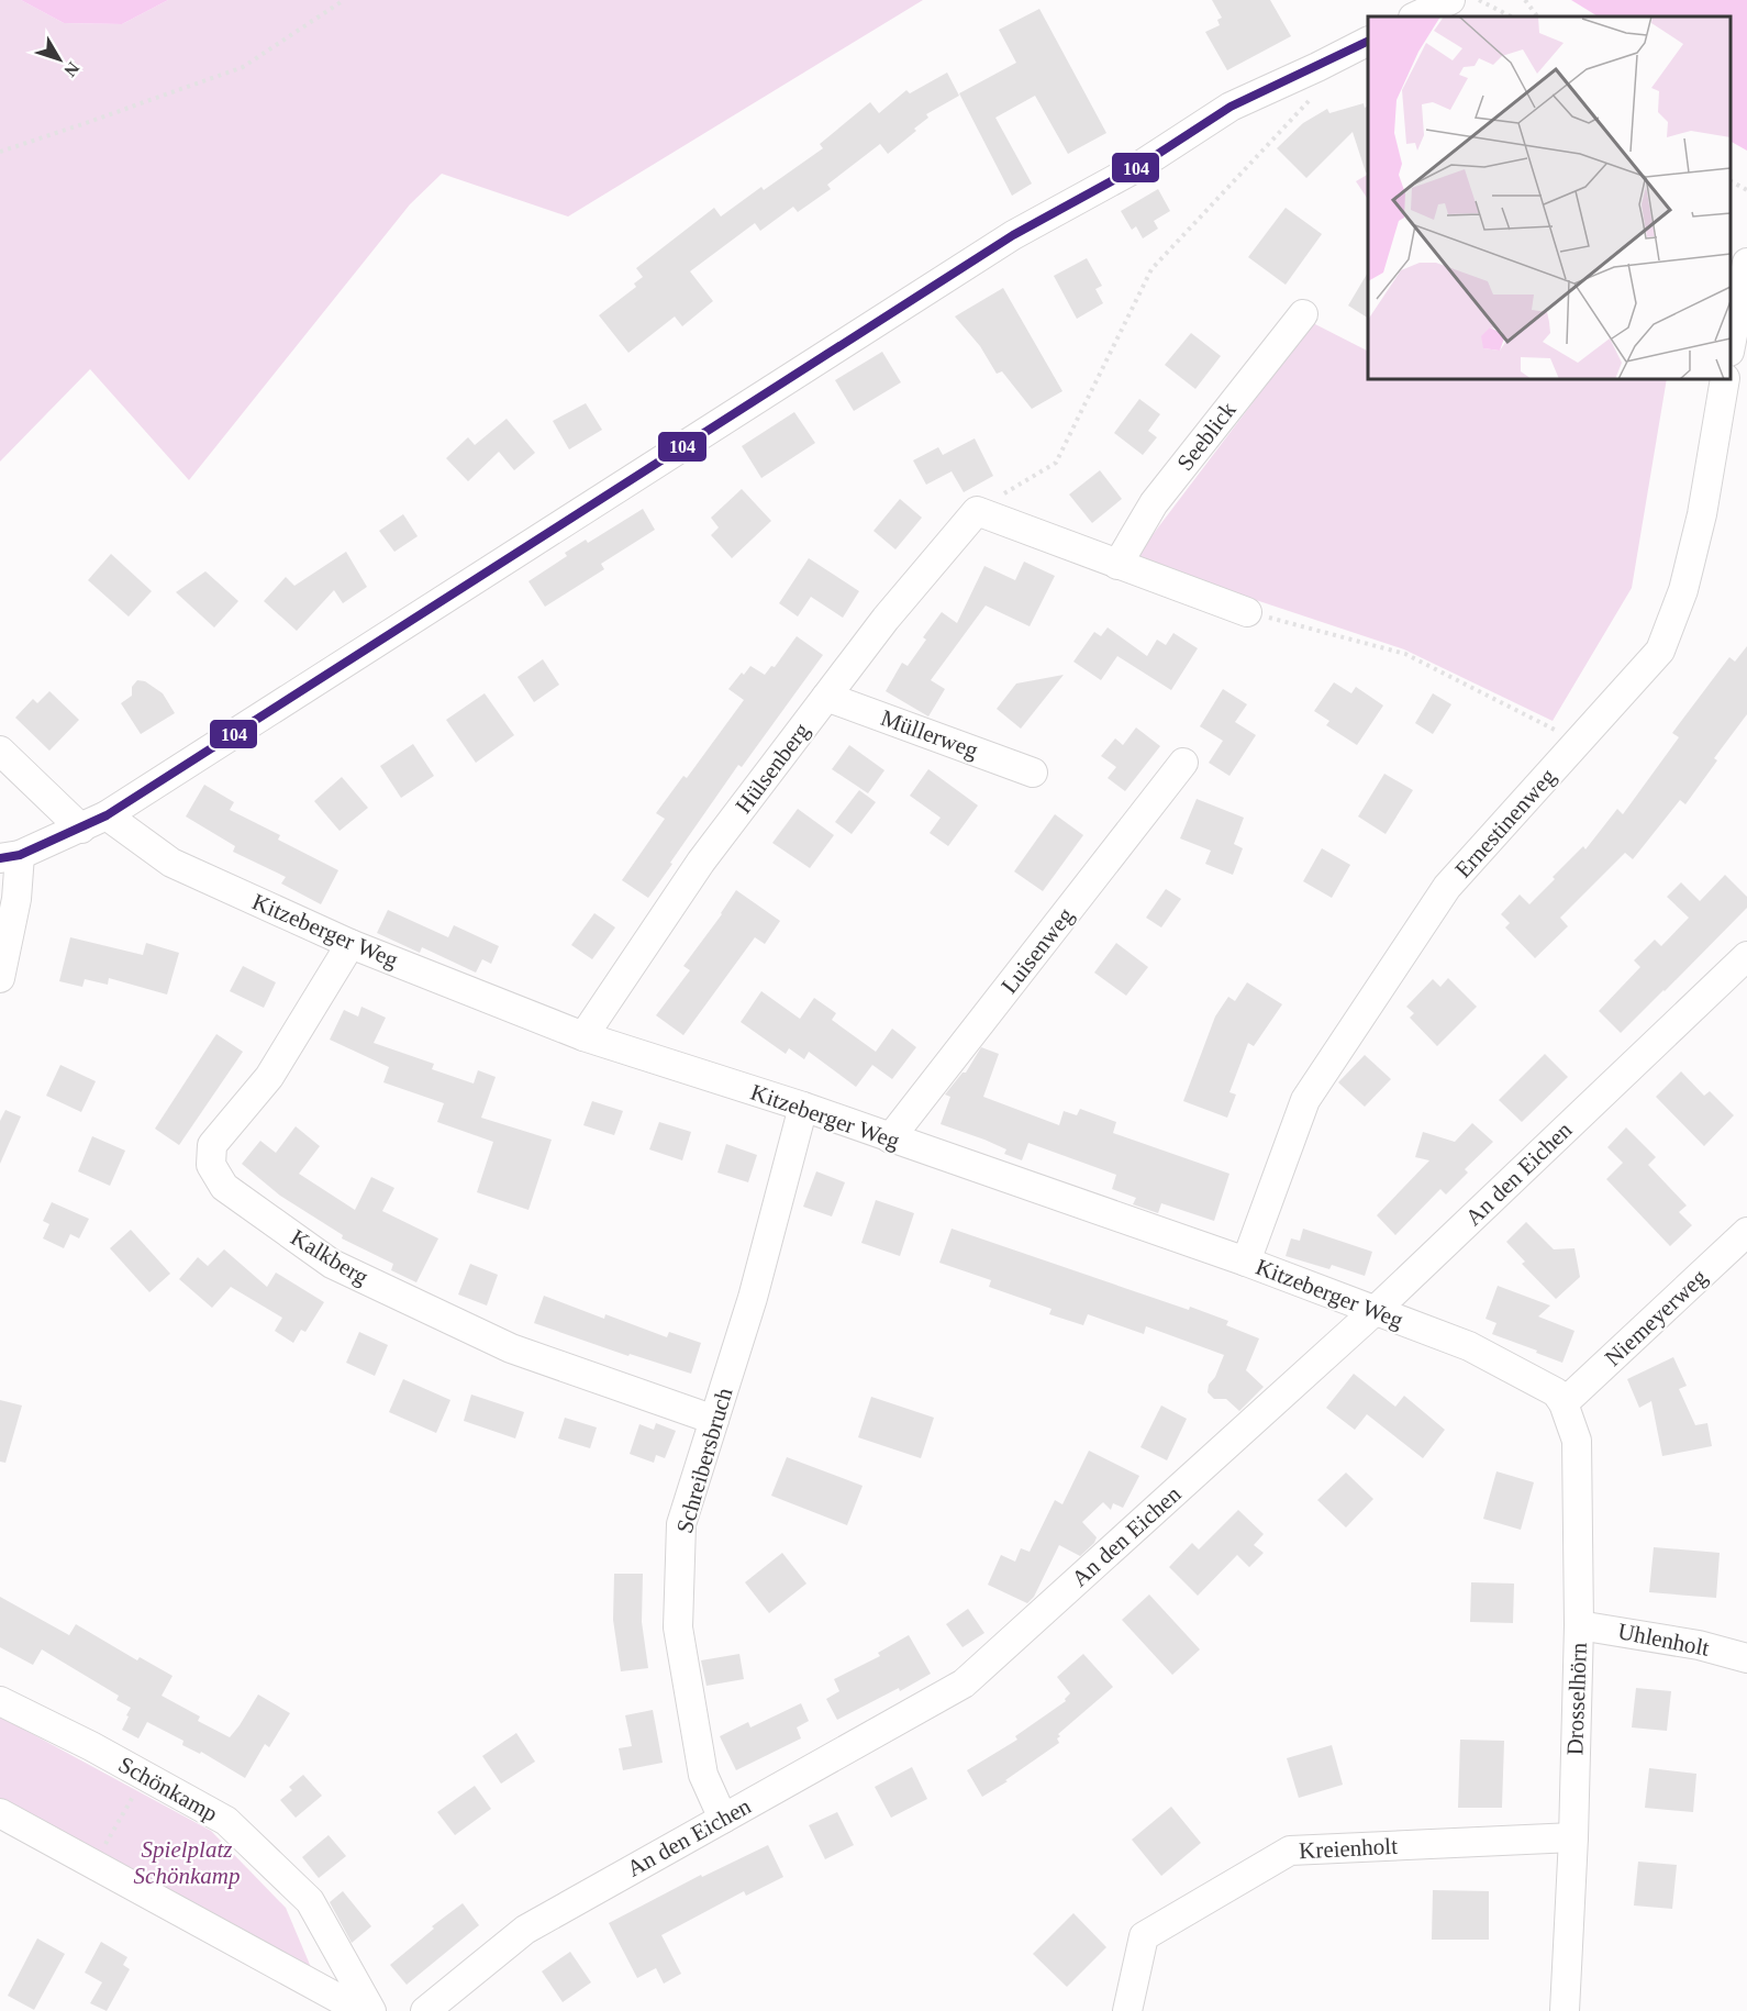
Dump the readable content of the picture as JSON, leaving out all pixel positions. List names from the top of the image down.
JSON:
{
  "streets": {
    "street": [
      "Seeblick",
      "Müllerweg",
      "Hülsenberg",
      "Ernestinenweg",
      "Kitzeberger Weg",
      "Luisenweg",
      "An den Eichen",
      "Kalkberg",
      "Niemeyerweg",
      "Schreibersbruch",
      "Uhlenholt",
      "Drosselhörn",
      "Schönkamp",
      "Kreienholt"
    ]
  },
  "crossings": [
    ["Müllerweg", "Hülsenberg"],
    ["Hülsenberg", "Kitzeberger Weg"],
    ["Ernestinenweg", "Kitzeberger Weg"],
    ["Kitzeberger Weg", "Luisenweg"],
    ["Kitzeberger Weg", "An den Eichen"],
    ["Kitzeberger Weg", "Kalkberg"],
    ["Kitzeberger Weg", "Niemeyerweg"],
    ["Kitzeberger Weg", "Schreibersbruch"],
    ["Kitzeberger Weg", "Drosselhörn"],
    ["An den Eichen", "Schreibersbruch"],
    ["Kalkberg", "Schreibersbruch"],
    ["Niemeyerweg", "Drosselhörn"],
    ["Uhlenholt", "Drosselhörn"],
    ["Drosselhörn", "Kreienholt"]
  ],
  "parks": ["Spielplatz Schönkamp"],
  "lines": ["transit line 104"],
  "north": "bottom right"
}
